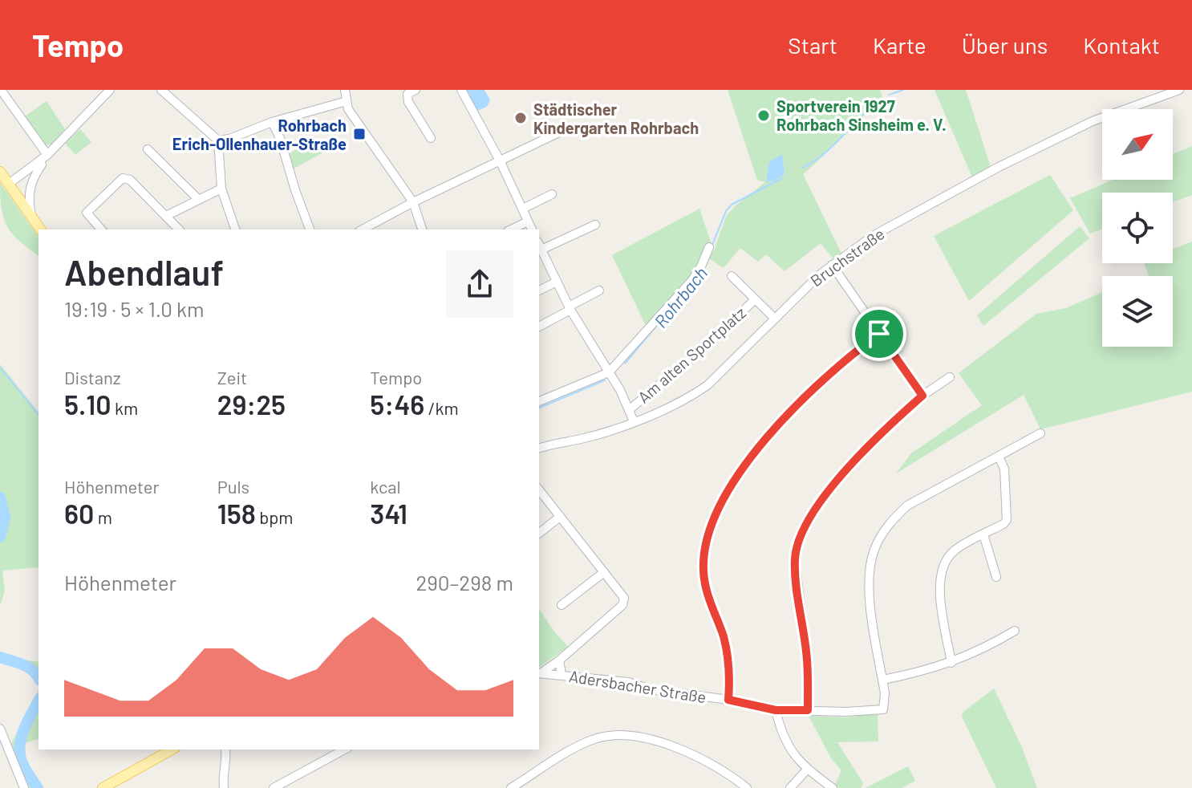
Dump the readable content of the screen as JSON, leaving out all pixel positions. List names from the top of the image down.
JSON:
{
  "streets": {
    "street": ["Bruchstraße", "Am alten Sportplatz", "Adersbacher Straße"]
  },
  "crossings": [
    ["Bruchstraße", "Am alten Sportplatz"]
  ],
  "water": ["Rohrbach"],
  "places": {
    "other": ["Sportverein 1927 Rohrbach Sinsheim e. V.", "Städtischer Kindergarten Rohrbach"],
    "transit": ["Rohrbach Erich-Ollenhauer-Straße"]
  },
  "north": "top right",
  "page": {
    "header": "Tempo",
    "nav": [
      "Start",
      "Karte",
      "Über uns",
      "Kontakt"
    ],
    "heading": ["Abendlauf", "19:19 · 5 × 1.0 km"],
    "stats": [
      ["Distanz", "5.10 km"],
      ["Zeit", "29:25"],
      ["Tempo", "5:46 /km"],
      ["Höhenmeter", "60 m"],
      ["Puls", "158 bpm"],
      ["kcal", "341"]
    ],
    "chart": ["Höhenmeter", "290–298 m"]
  }
}
